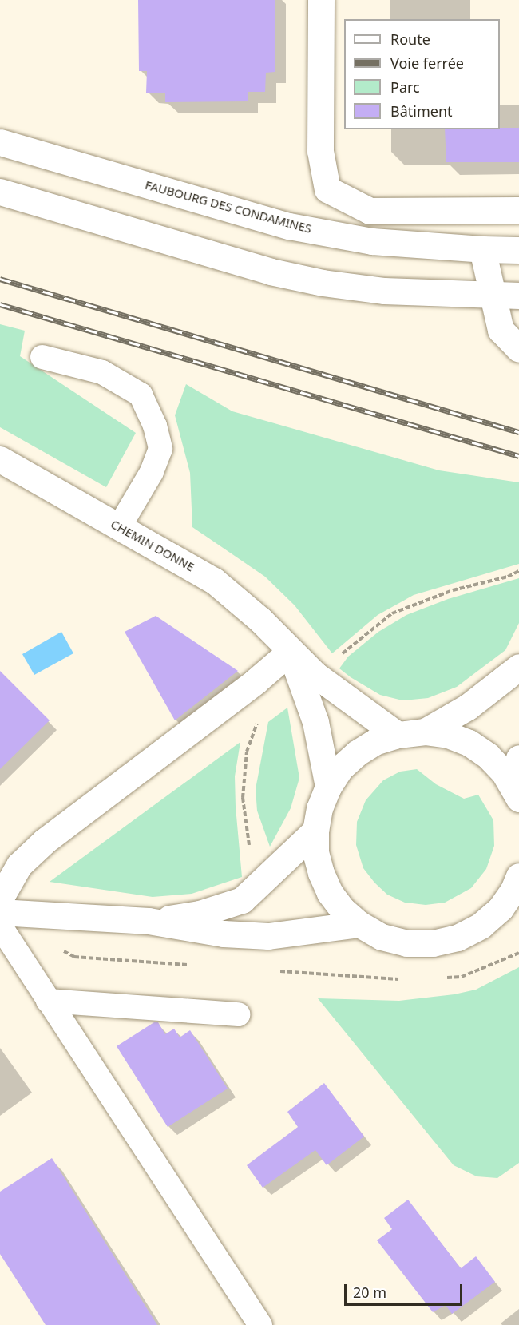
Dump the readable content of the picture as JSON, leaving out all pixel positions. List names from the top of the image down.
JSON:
{
  "streets": {
    "street": ["FAUBOURG DES CONDAMINES", "CHEMIN DONNE"]
  },
  "legend": [
    "Route",
    "Voie ferrée",
    "Parc",
    "Bâtiment"
  ],
  "scale_bar": "20 m"
}
